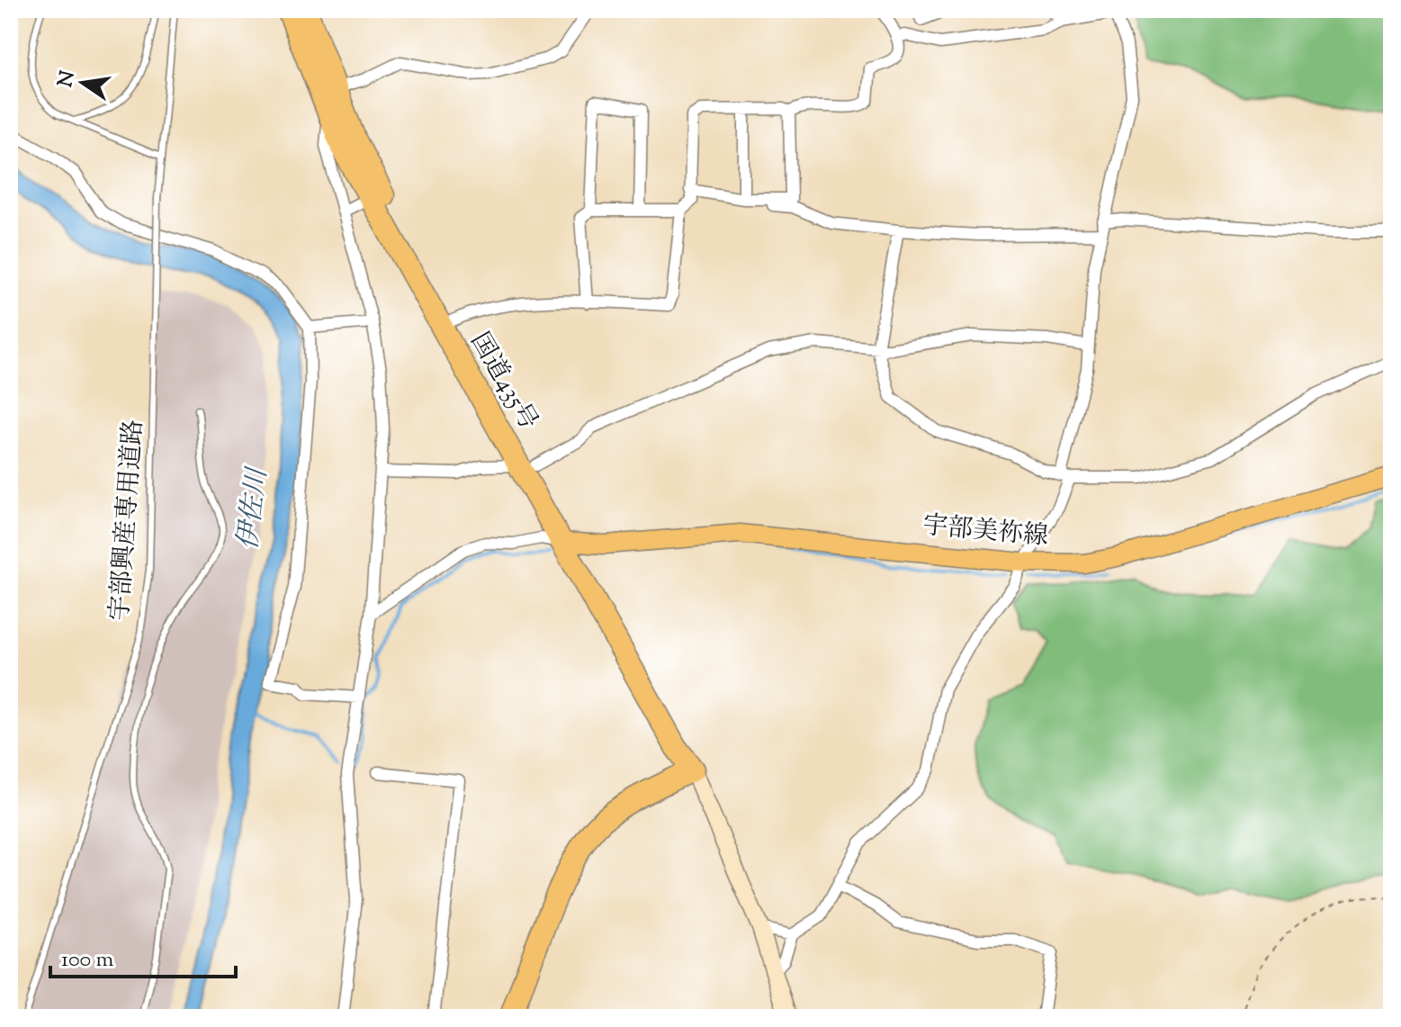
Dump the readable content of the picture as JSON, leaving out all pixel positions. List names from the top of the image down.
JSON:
{
  "streets": {
    "highway": ["国道435号"],
    "main road": ["宇部美祢線"],
    "lane": ["宇部興産専用道路"]
  },
  "crossings": [
    ["国道435号", "宇部美祢線"]
  ],
  "water": ["伊佐川"],
  "scale_bar": "100 m",
  "north": "left"
}
